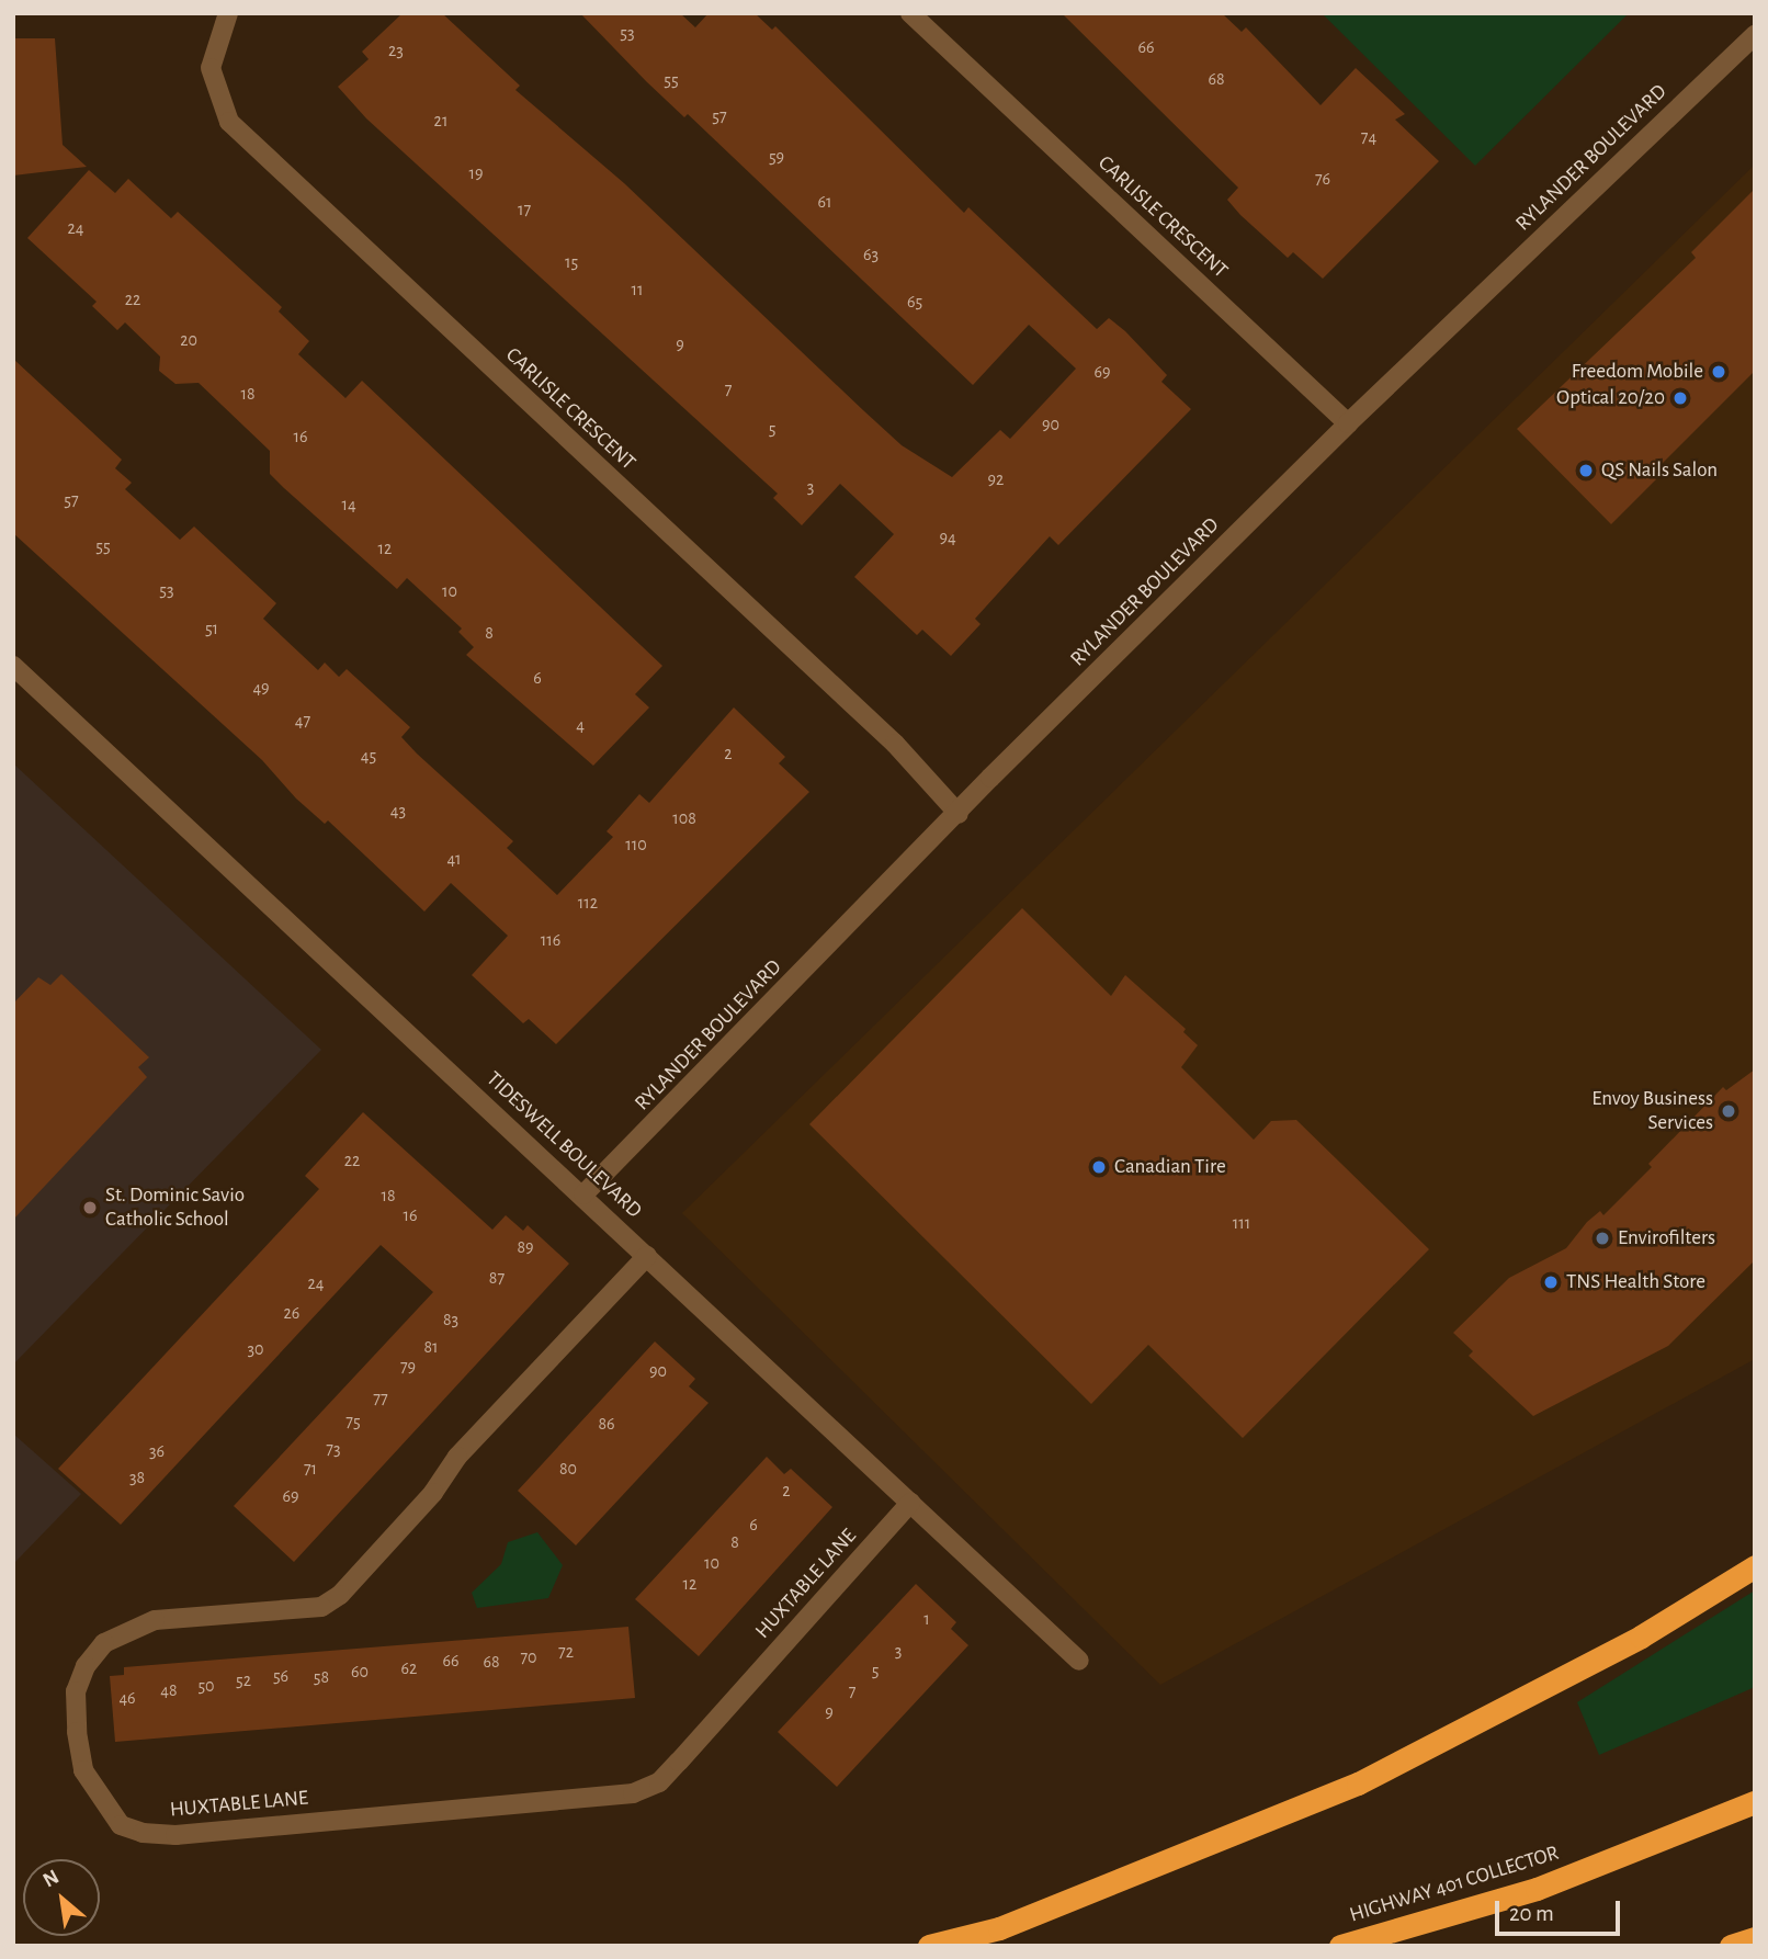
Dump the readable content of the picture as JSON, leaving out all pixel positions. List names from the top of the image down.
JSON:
{
  "streets": {
    "highway": ["HIGHWAY 401 COLLECTOR"],
    "street": [
      "RYLANDER BOULEVARD",
      "CARLISLE CRESCENT",
      "TIDESWELL BOULEVARD",
      "HUXTABLE LANE"
    ]
  },
  "crossings": [
    ["RYLANDER BOULEVARD", "CARLISLE CRESCENT"],
    ["RYLANDER BOULEVARD", "TIDESWELL BOULEVARD"],
    ["TIDESWELL BOULEVARD", "HUXTABLE LANE"]
  ],
  "places": [
    "Freedom Mobile",
    "Optical 20/20",
    "QS Nails Salon",
    "Envoy Business Services",
    "Canadian Tire",
    "St. Dominic Savio Catholic School",
    "Envirofilters",
    "TNS Health Store"
  ],
  "house_numbers": [
    "53",
    "66",
    "23",
    "68",
    "55",
    "57",
    "21",
    "74",
    "59",
    "19",
    "76",
    "61",
    "17",
    "24",
    "63",
    "15",
    "11",
    "22",
    "65",
    "20",
    "9",
    "69",
    "7",
    "18",
    "90",
    "5",
    "16",
    "92",
    "3",
    "57",
    "14",
    "94",
    "55",
    "12",
    "53",
    "10",
    "51",
    "8",
    "6",
    "49",
    "47",
    "4",
    "2",
    "45",
    "43",
    "108",
    "110",
    "41",
    "112",
    "116",
    "22",
    "18",
    "16",
    "111",
    "89",
    "87",
    "24",
    "26",
    "83",
    "81",
    "30",
    "79",
    "90",
    "77",
    "75",
    "86",
    "73",
    "36",
    "71",
    "80",
    "38",
    "2",
    "69",
    "6",
    "8",
    "10",
    "12",
    "1",
    "3",
    "72",
    "70",
    "66",
    "68",
    "62",
    "5",
    "60",
    "56",
    "58",
    "52",
    "50",
    "48",
    "7",
    "46",
    "9"
  ],
  "scale_bar": "20 m",
  "north": "top left"
}
